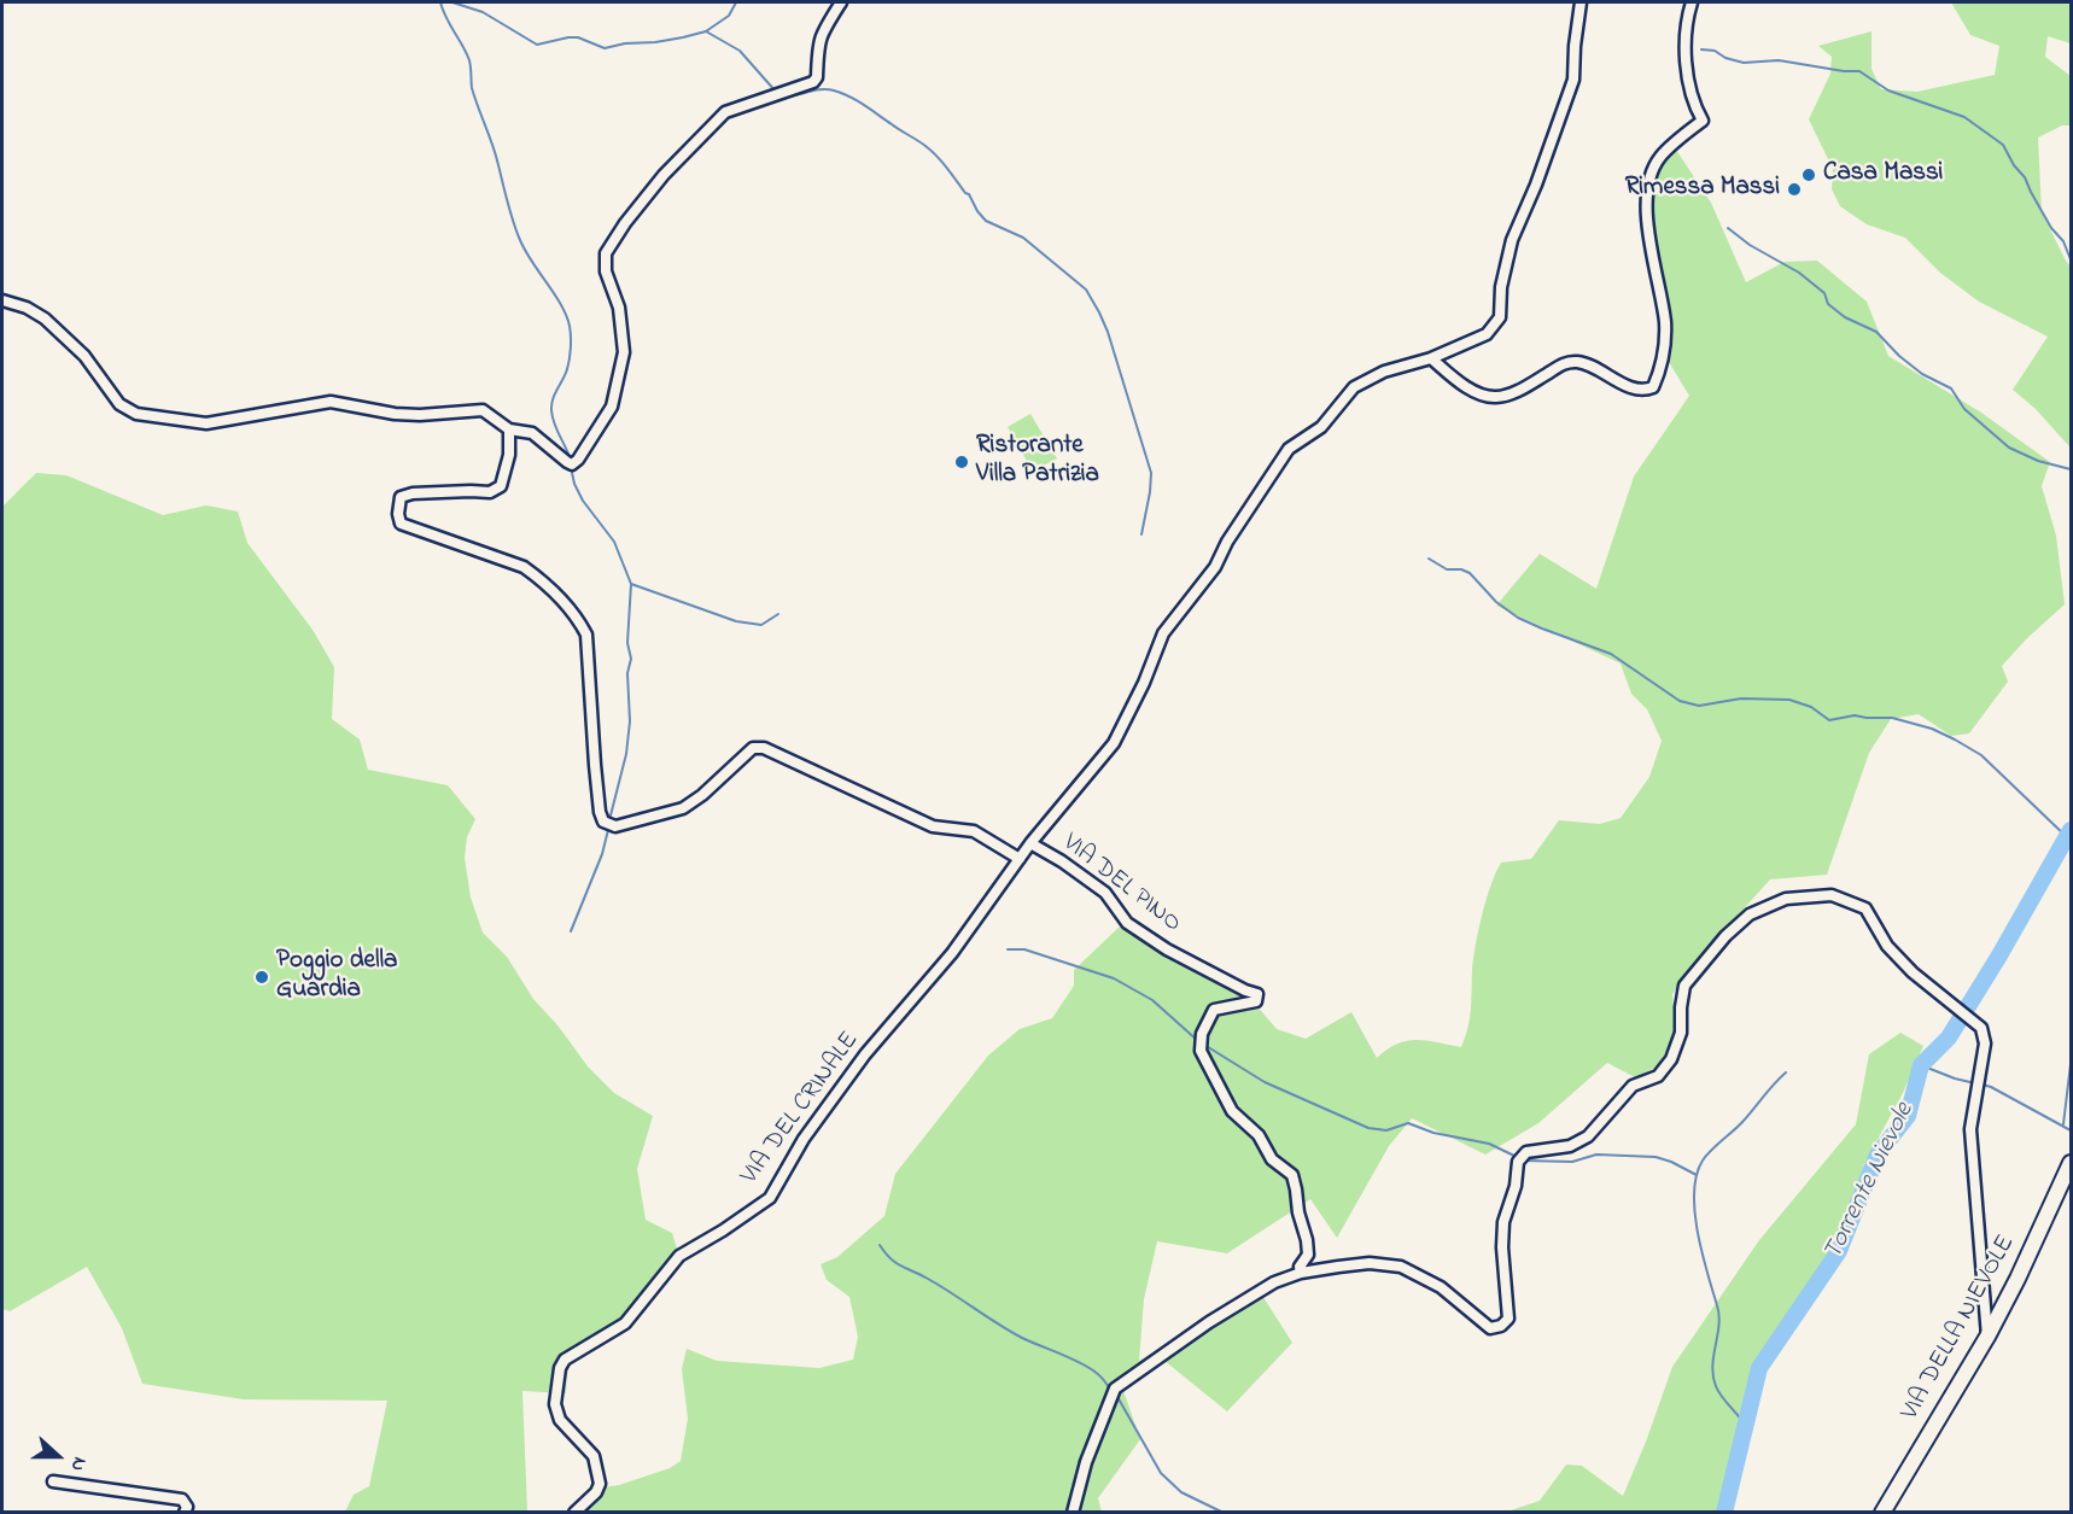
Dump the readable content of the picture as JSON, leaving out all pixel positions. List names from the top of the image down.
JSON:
{
  "streets": {
    "street": ["VIA DEL PINO", "VIA DEL CRINALE", "VIA DELLA NIEVOLE"]
  },
  "crossings": [
    ["VIA DEL PINO", "VIA DEL CRINALE"]
  ],
  "water": ["Torrente Nievole"],
  "places": [
    "Casa Massi",
    "Rimessa Massi",
    "Ristorante Villa Patrizia",
    "Poggio della Guardia"
  ],
  "north": "right"
}
